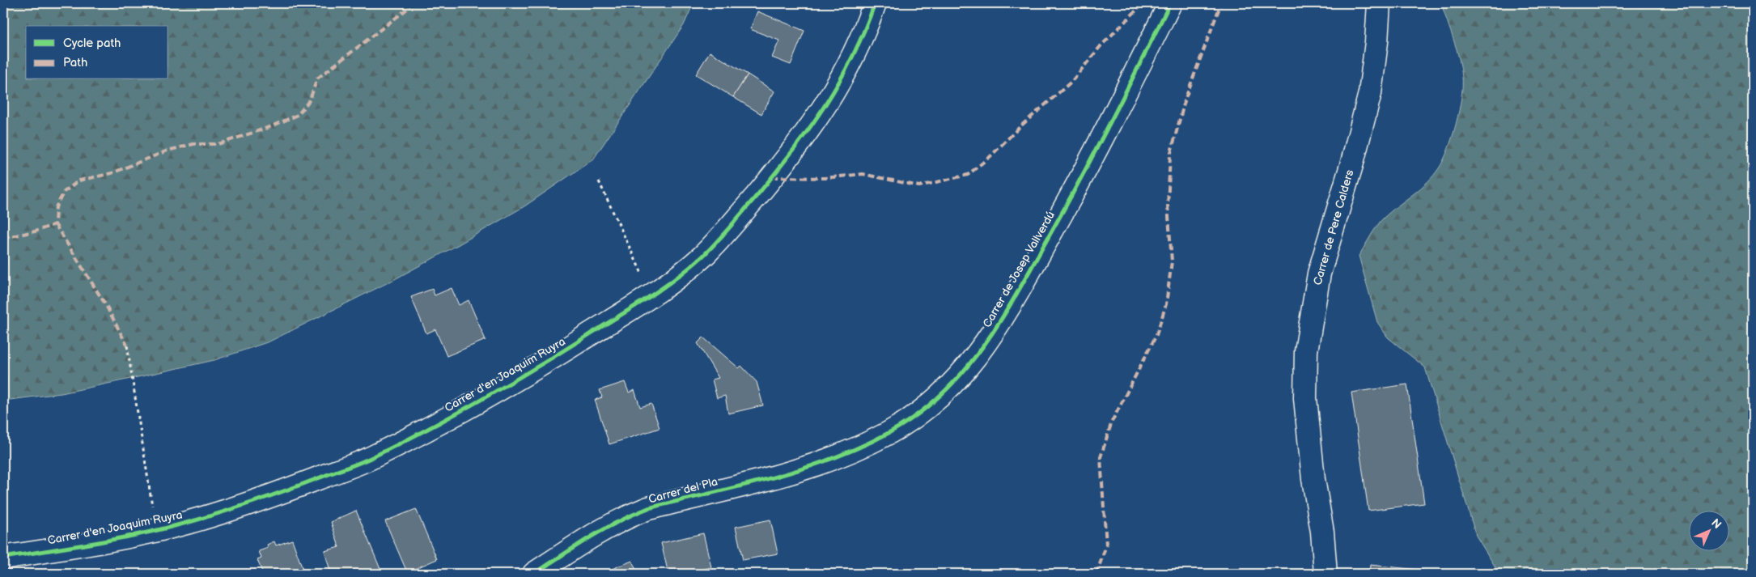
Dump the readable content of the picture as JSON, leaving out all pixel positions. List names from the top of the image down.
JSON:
{
  "streets": {
    "street": [
      "Carrer de Pere Calders",
      "Carrer de Josep Vallverdú",
      "Carrer d'en Joaquim Ruyra",
      "Carrer del Pla"
    ]
  },
  "crossings": [
    ["Carrer de Josep Vallverdú", "Carrer del Pla"]
  ],
  "legend": ["Cycle path", "Path"],
  "north": "top right"
}
